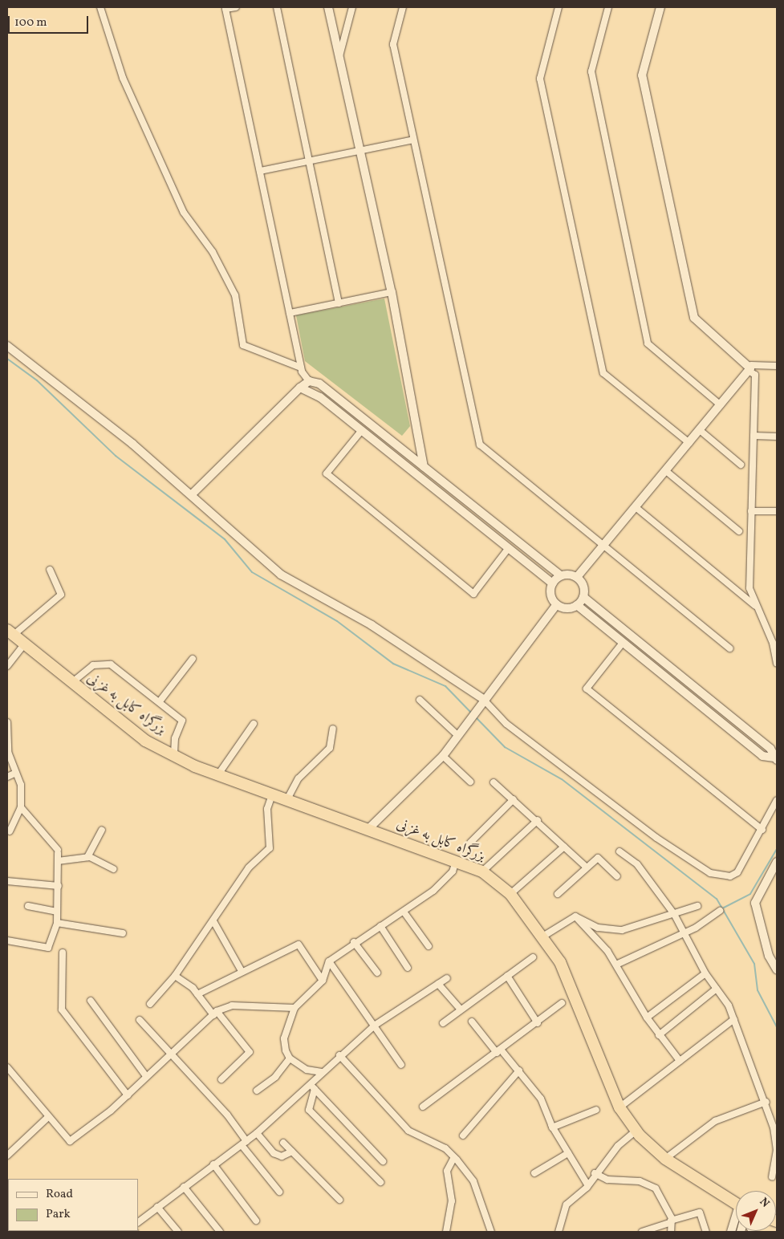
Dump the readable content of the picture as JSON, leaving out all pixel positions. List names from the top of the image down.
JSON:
{
  "streets": {
    "highway": ["بزرگراه کابل به غزنی"]
  },
  "legend": ["Road", "Park"],
  "scale_bar": "100 m",
  "north": "top right"
}
